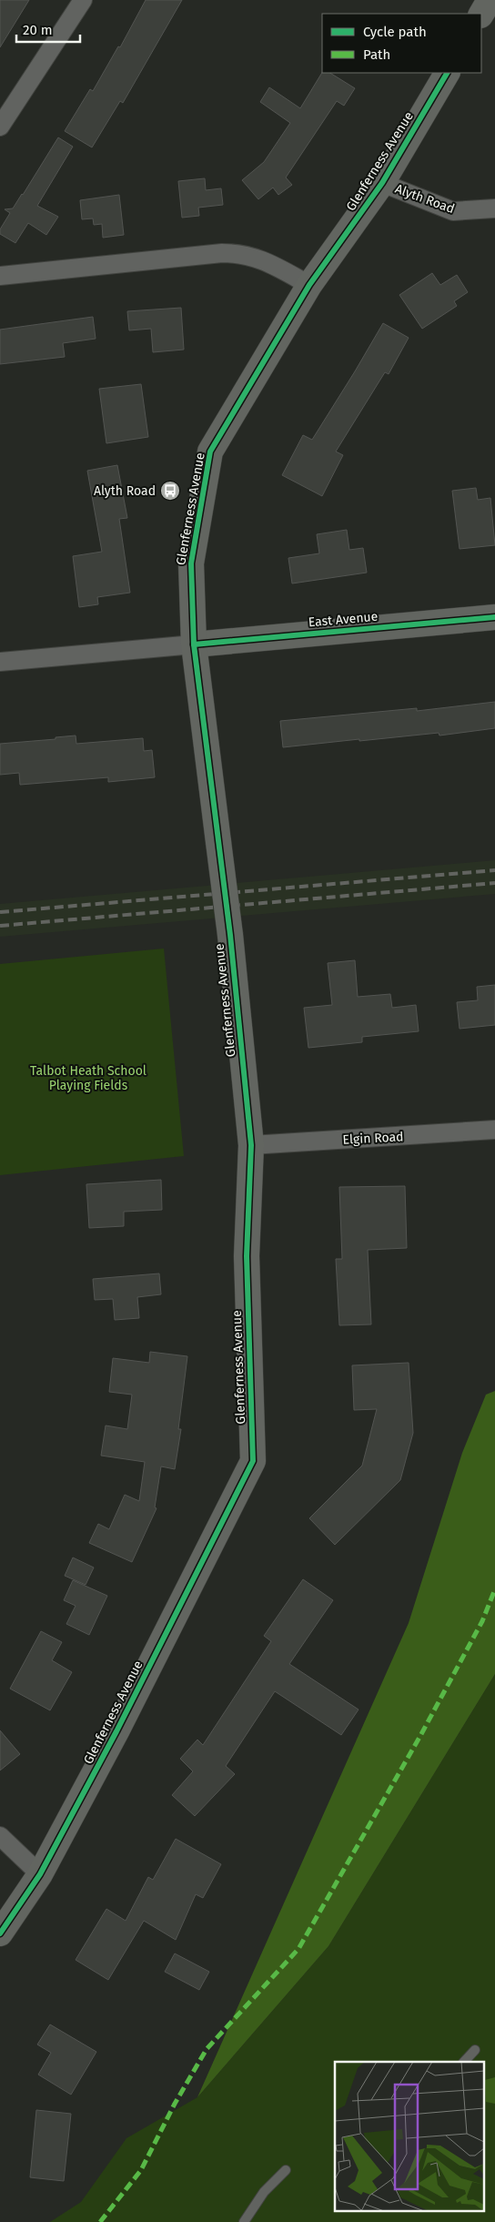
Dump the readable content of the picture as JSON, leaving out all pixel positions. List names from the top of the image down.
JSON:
{
  "streets": {
    "street": [
      "Glenferness Avenue",
      "Alyth Road",
      "East Avenue",
      "Elgin Road"
    ]
  },
  "crossings": [
    ["Glenferness Avenue", "Alyth Road"],
    ["Glenferness Avenue", "East Avenue"],
    ["Glenferness Avenue", "Elgin Road"]
  ],
  "parks": ["Talbot Heath School Playing Fields"],
  "places": {
    "bus stop": ["Alyth Road"]
  },
  "legend": ["Cycle path", "Path"],
  "scale_bar": "20 m"
}
